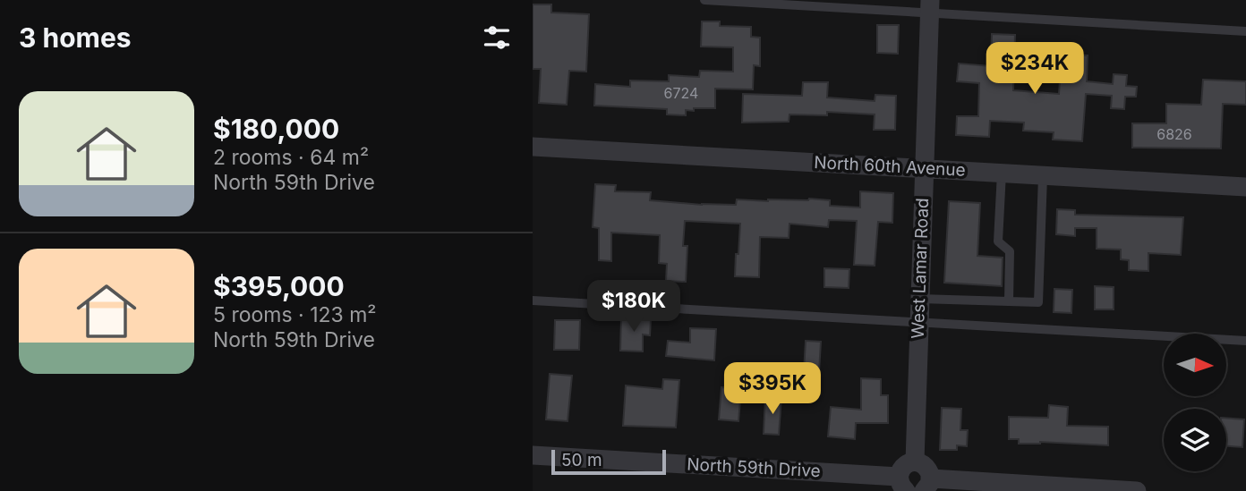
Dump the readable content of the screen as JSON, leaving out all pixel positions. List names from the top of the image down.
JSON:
{
  "streets": {
    "street": ["North 60th Avenue", "West Lamar Road", "North 59th Drive"]
  },
  "crossings": [
    ["North 60th Avenue", "West Lamar Road"]
  ],
  "house_numbers": ["6724", "6826"],
  "scale_bar": "50 m",
  "north": "right",
  "page": {
    "heading": "3 homes",
    "price": ["$234K", "$180K", "$395K"],
    "list": [
      {
        "name": "$180,000",
        "note": "2 rooms · 64 m² · North 59th Drive"
      },
      {
        "name": "$395,000",
        "note": "5 rooms · 123 m² · North 59th Drive"
      }
    ],
    "scale": "50 m"
  }
}
